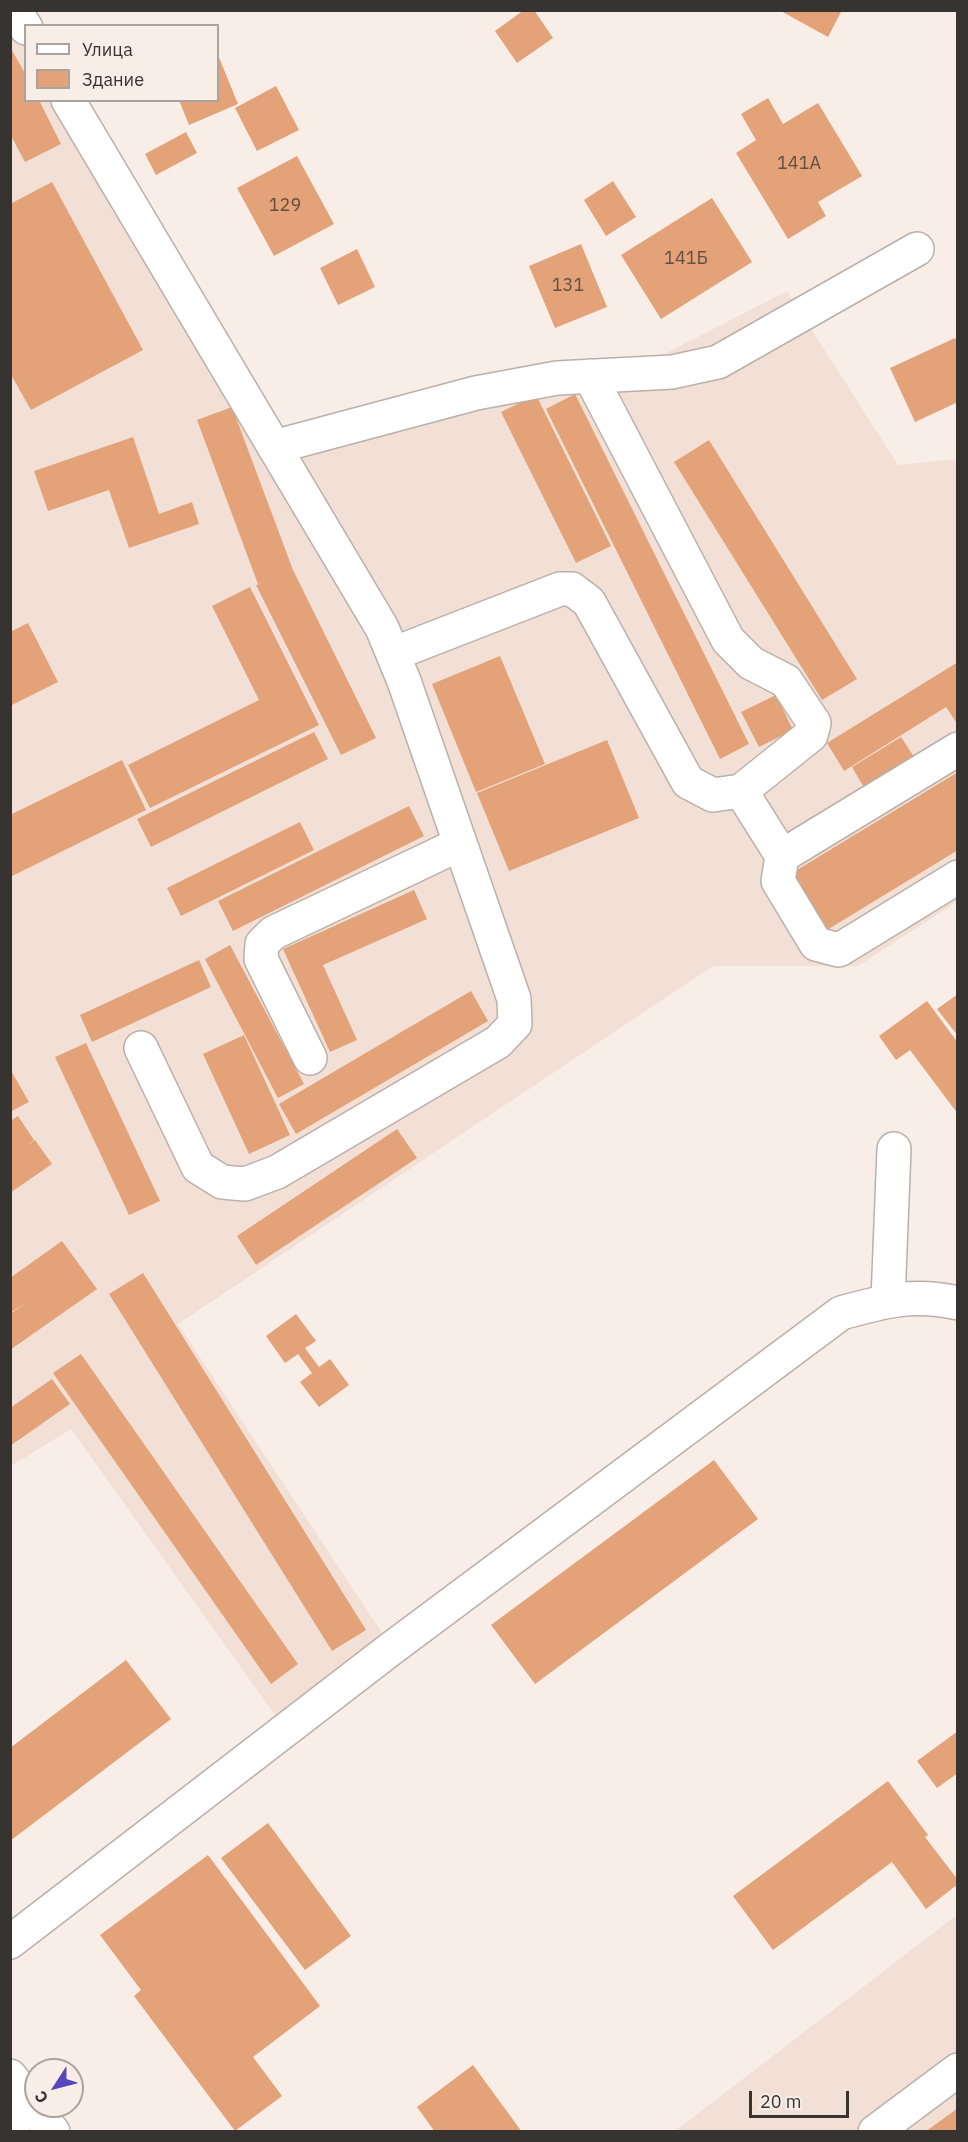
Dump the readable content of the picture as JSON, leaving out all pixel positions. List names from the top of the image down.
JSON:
{
  "house_numbers": [
    "141А",
    "129",
    "141Б",
    "131"
  ],
  "legend": ["Улица", "Здание"],
  "scale_bar": "20 m",
  "north": "bottom left"
}
